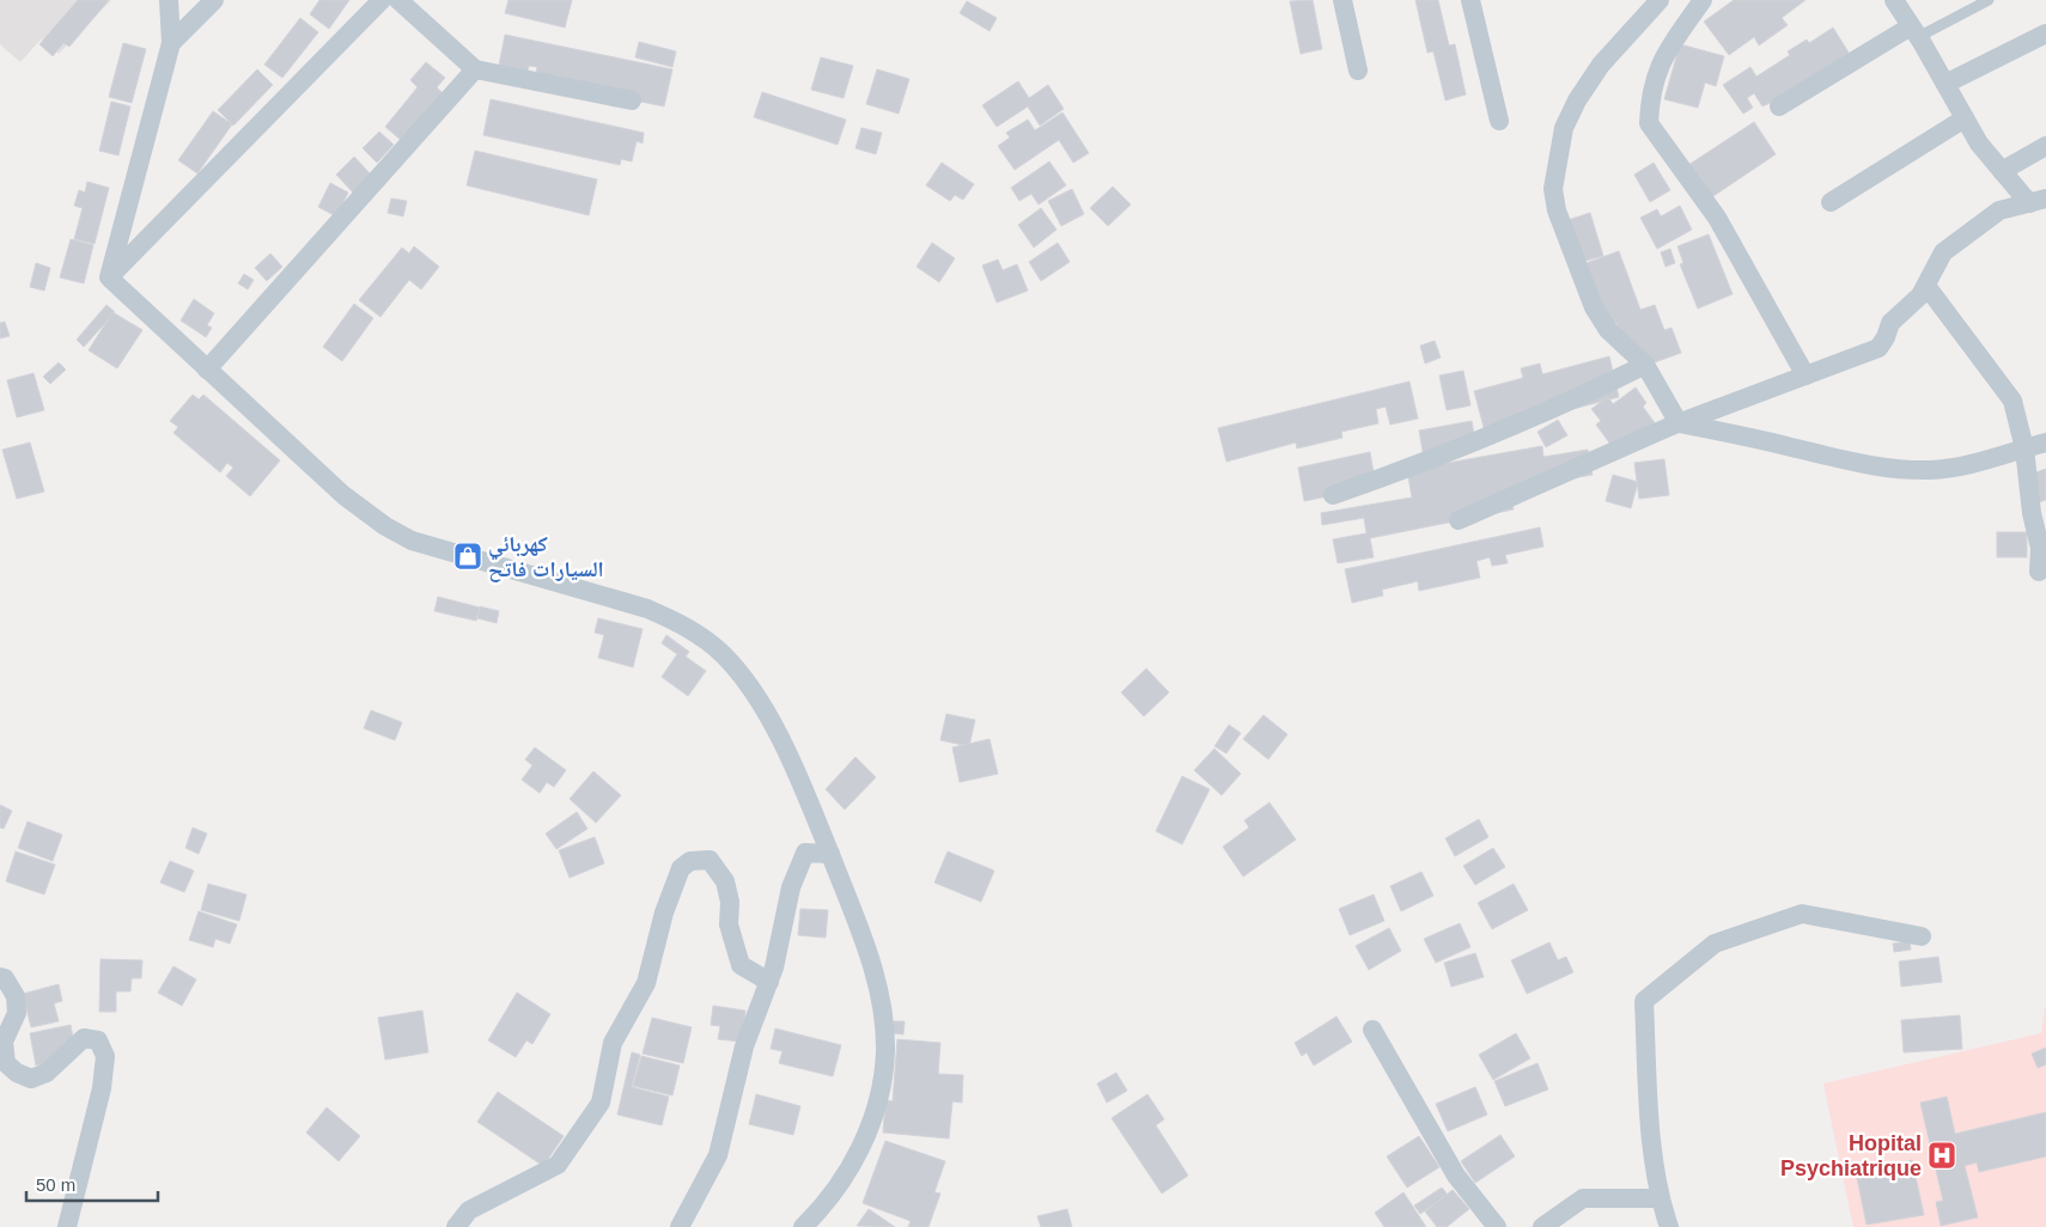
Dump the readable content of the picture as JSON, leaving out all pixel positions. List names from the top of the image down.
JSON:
{
  "places": {
    "shop": ["كهربائي السيارات فاتح"],
    "hospital": ["Hopital Psychiatrique"]
  },
  "scale_bar": "50 m"
}
